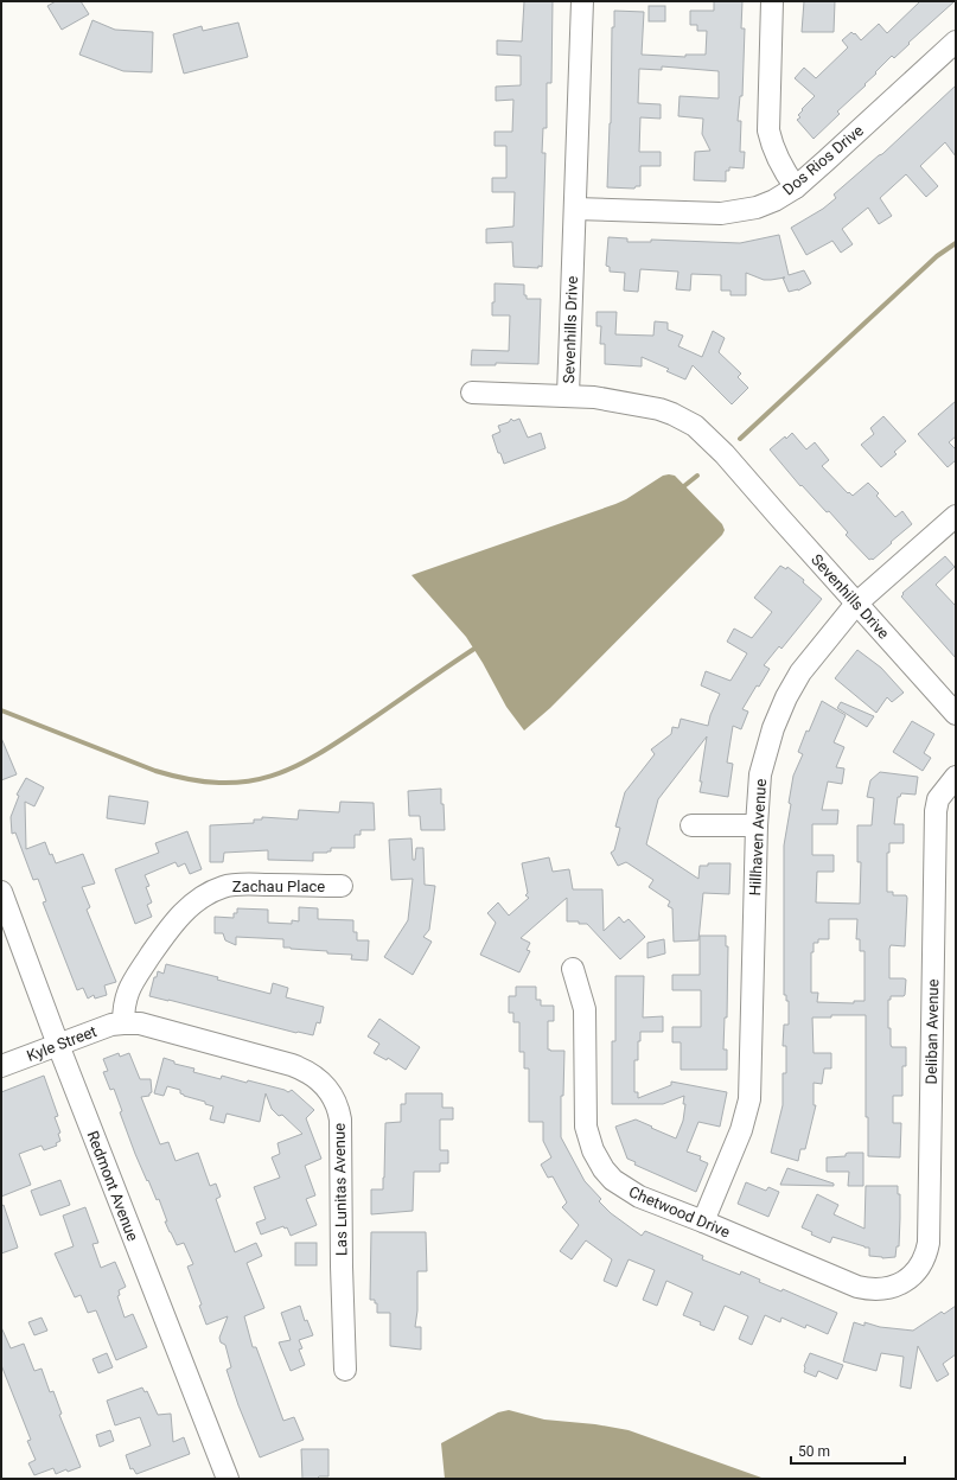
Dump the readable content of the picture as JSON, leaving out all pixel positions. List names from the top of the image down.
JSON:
{
  "streets": {
    "street": [
      "Dos Rios Drive",
      "Sevenhills Drive",
      "Hillhaven Avenue",
      "Zachau Place",
      "Deliban Avenue",
      "Kyle Street",
      "Redmont Avenue",
      "Las Lunitas Avenue",
      "Chetwood Drive"
    ]
  },
  "crossings": [
    ["Dos Rios Drive", "Sevenhills Drive"],
    ["Sevenhills Drive", "Hillhaven Avenue"],
    ["Hillhaven Avenue", "Chetwood Drive"],
    ["Zachau Place", "Kyle Street"],
    ["Zachau Place", "Las Lunitas Avenue"],
    ["Deliban Avenue", "Chetwood Drive"],
    ["Kyle Street", "Redmont Avenue"],
    ["Kyle Street", "Las Lunitas Avenue"]
  ],
  "scale_bar": "50 m"
}
